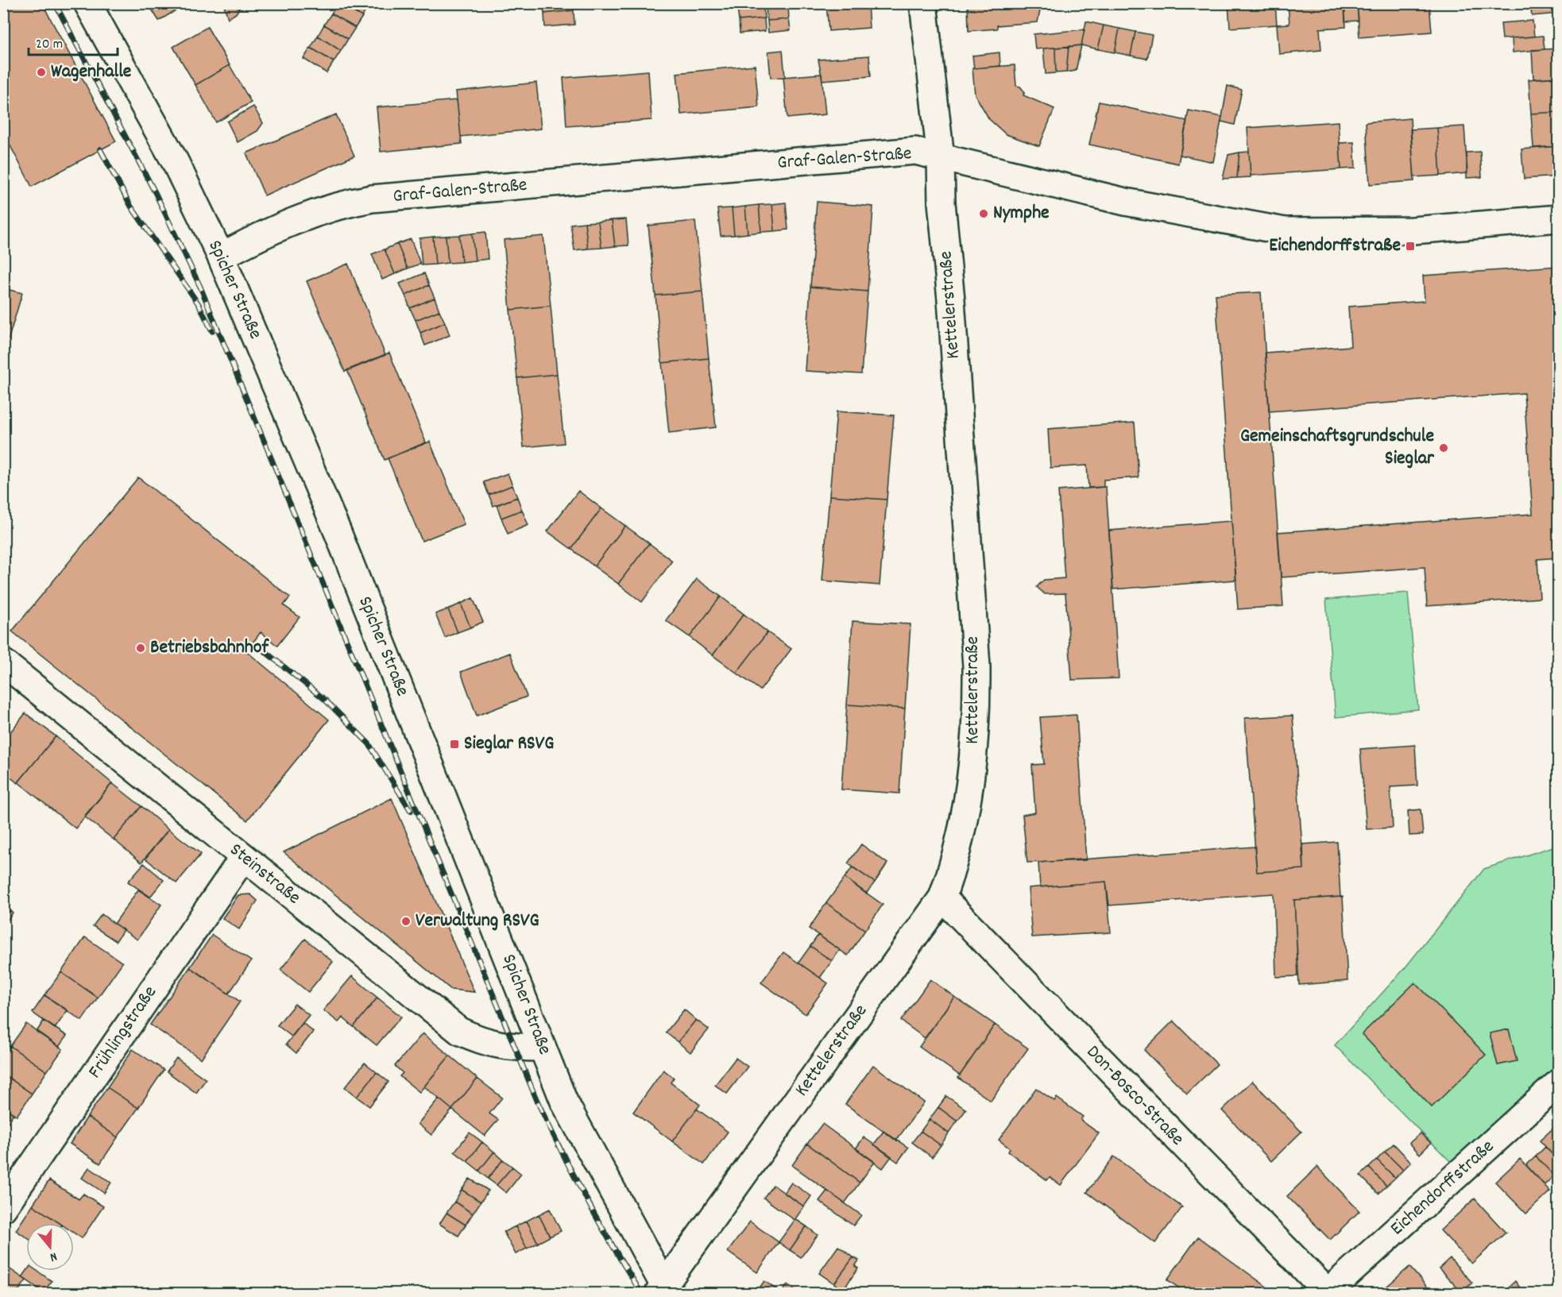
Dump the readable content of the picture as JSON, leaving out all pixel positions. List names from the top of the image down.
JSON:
{
  "streets": {
    "street": [
      "Graf-Galen-Straße",
      "Spicher Straße",
      "Kettelerstraße",
      "Steinstraße",
      "Frühlingstraße",
      "Don-Bosco-Straße",
      "Eichendorffstraße"
    ]
  },
  "crossings": [
    ["Graf-Galen-Straße", "Spicher Straße"],
    ["Graf-Galen-Straße", "Kettelerstraße"],
    ["Spicher Straße", "Kettelerstraße"],
    ["Spicher Straße", "Steinstraße"],
    ["Kettelerstraße", "Don-Bosco-Straße"],
    ["Steinstraße", "Frühlingstraße"],
    ["Don-Bosco-Straße", "Eichendorffstraße"]
  ],
  "places": {
    "other": [
      "Wagenhalle",
      "Nymphe",
      "Gemeinschaftsgrundschule Sieglar",
      "Betriebsbahnhof",
      "Verwaltung RSVG"
    ],
    "transit": ["Eichendorffstraße", "Sieglar RSVG"]
  },
  "scale_bar": "20 m",
  "north": "bottom"
}
